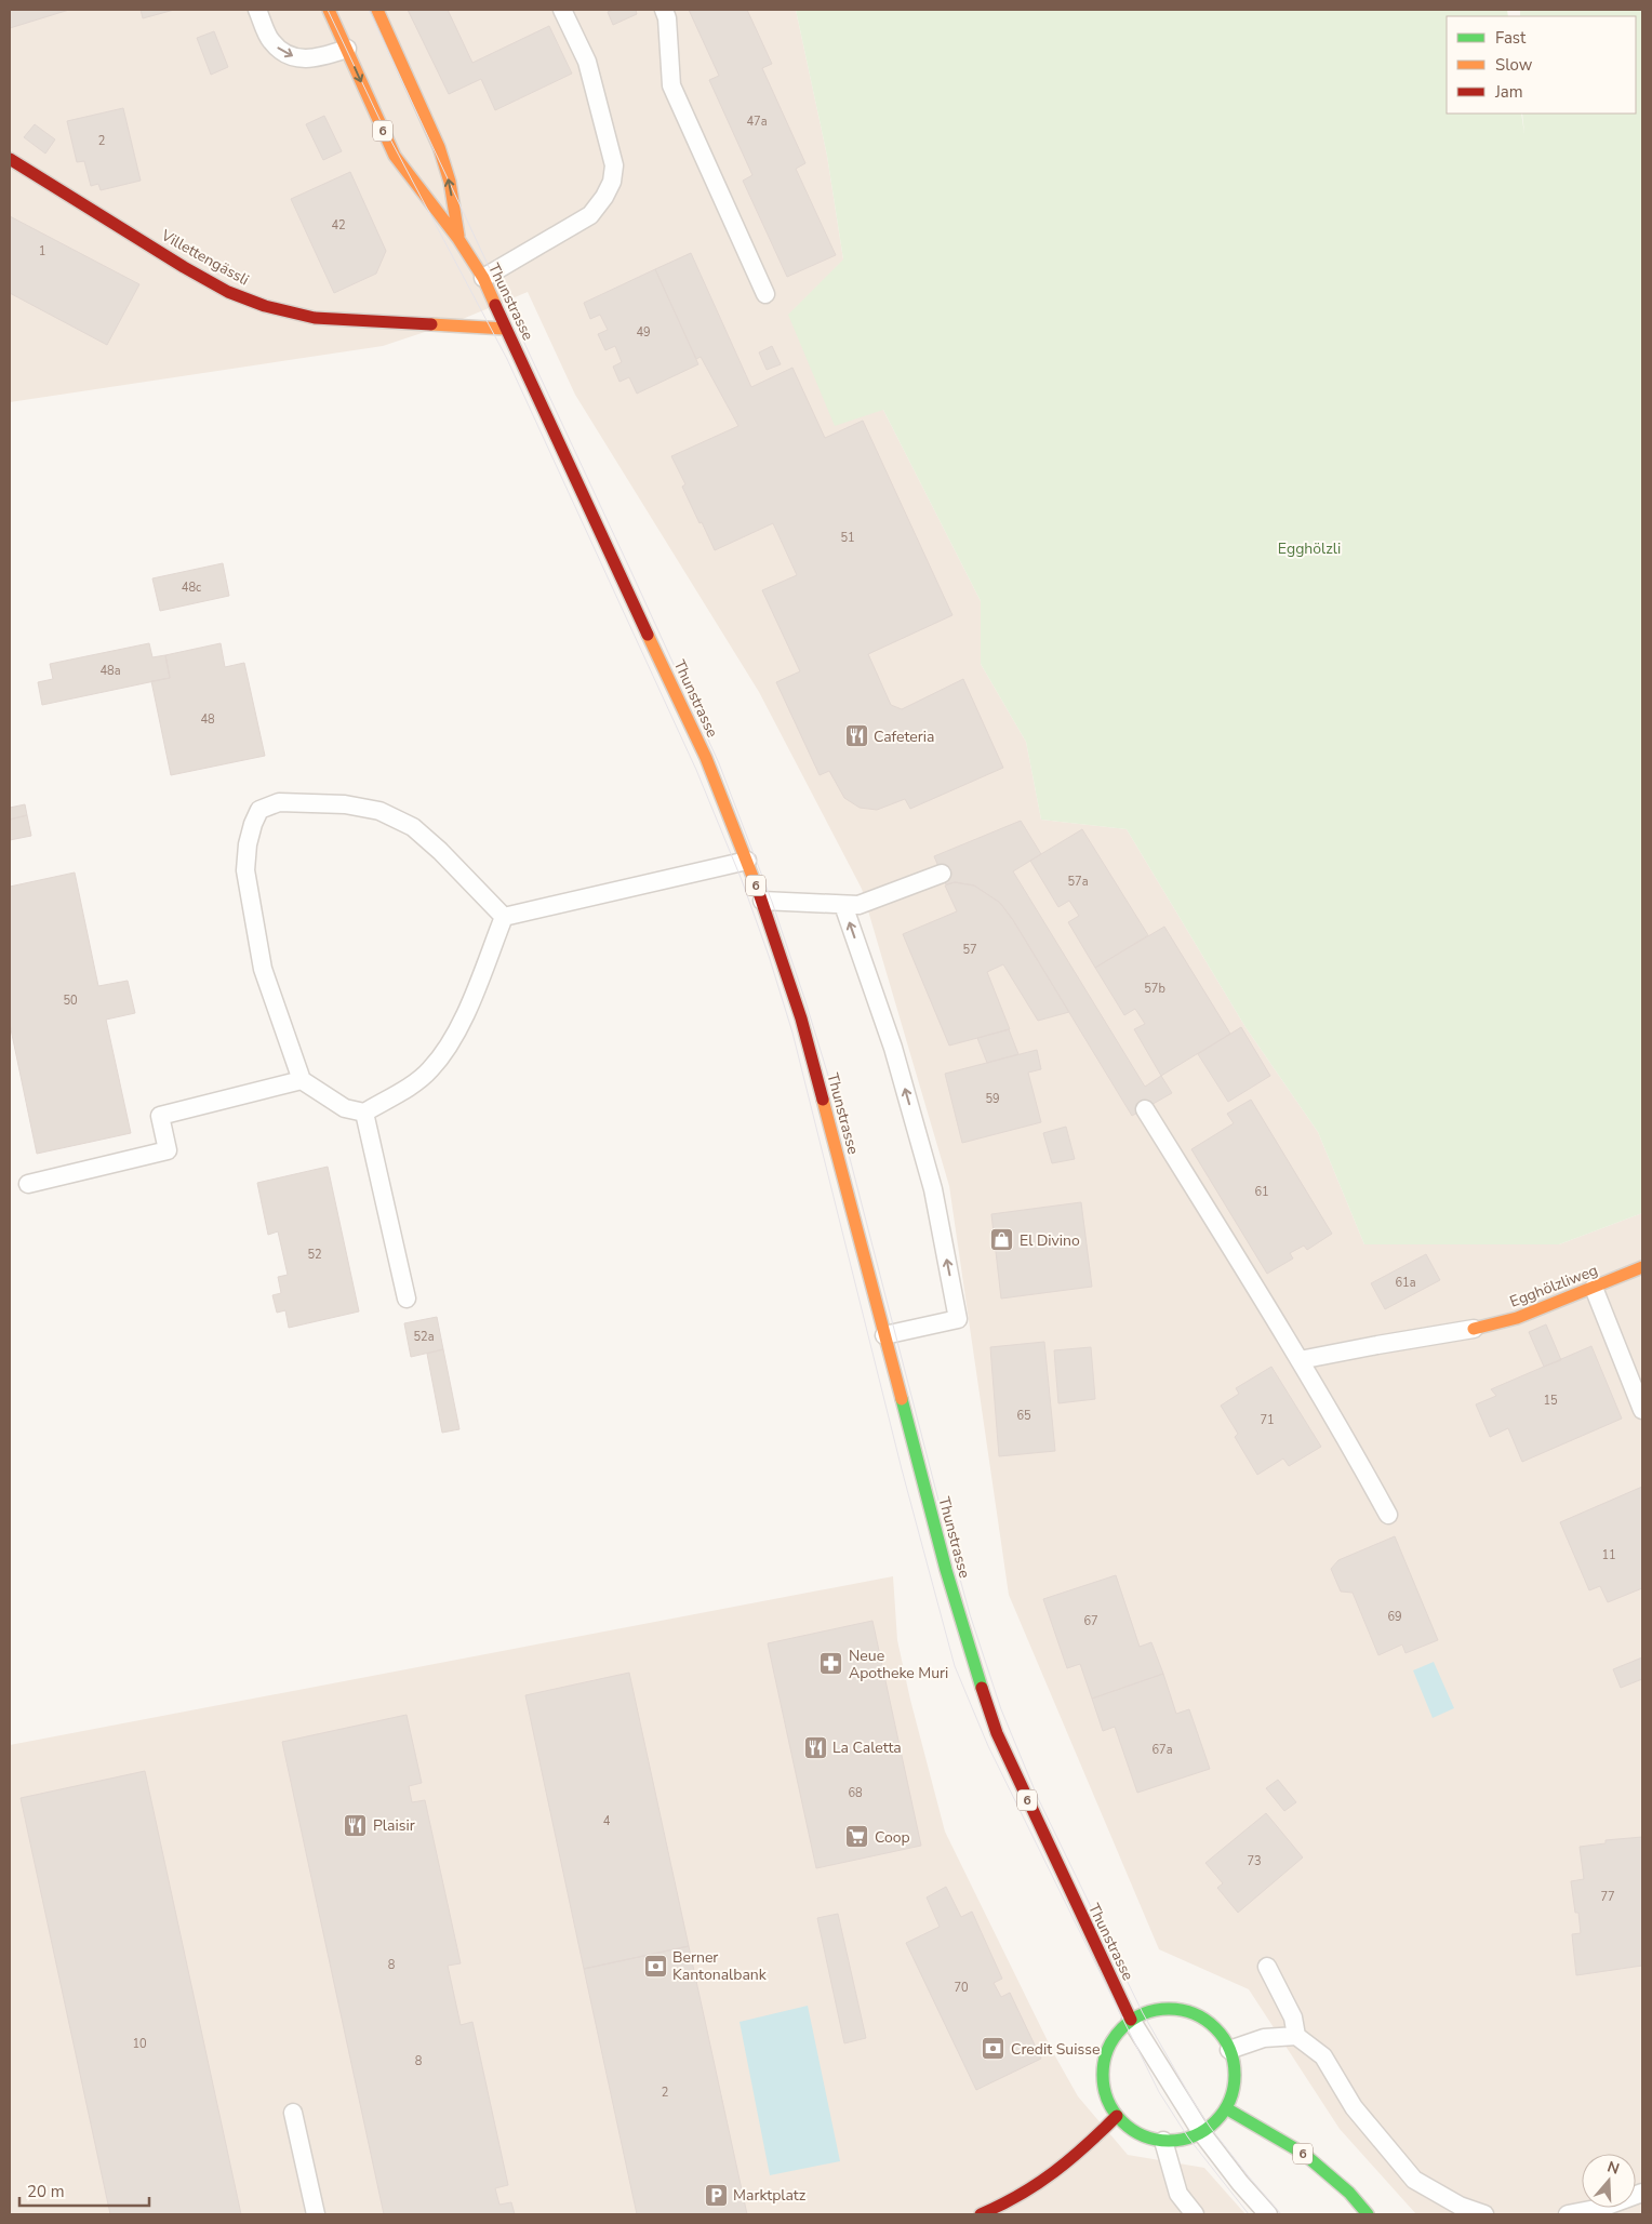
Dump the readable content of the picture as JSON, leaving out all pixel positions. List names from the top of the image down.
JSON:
{
  "streets": {
    "main road": [
      "6",
      "Villettengässli",
      "Thunstrasse",
      "Egghölzliweg"
    ]
  },
  "crossings": [
    ["Villettengässli", "Thunstrasse"]
  ],
  "parks": ["Egghölzli"],
  "places": {
    "restaurant": ["Cafeteria", "La Caletta", "Plaisir"],
    "shop": ["El Divino"],
    "pharmacy": ["Neue Apotheke Muri"],
    "supermarket": ["Coop"],
    "bank": ["Berner Kantonalbank", "Credit Suisse"],
    "parking": ["Marktplatz"]
  },
  "house_numbers": [
    "47a",
    "2",
    "42",
    "1",
    "49",
    "51",
    "48c",
    "48a",
    "48",
    "57a",
    "57",
    "57b",
    "50",
    "59",
    "61",
    "52",
    "61a",
    "52a",
    "15",
    "65",
    "71",
    "11",
    "69",
    "67",
    "67a",
    "68",
    "4",
    "73",
    "77",
    "8",
    "70",
    "10",
    "8",
    "2"
  ],
  "legend": ["Fast", "Slow", "Jam"],
  "scale_bar": "20 m",
  "north": "top"
}
